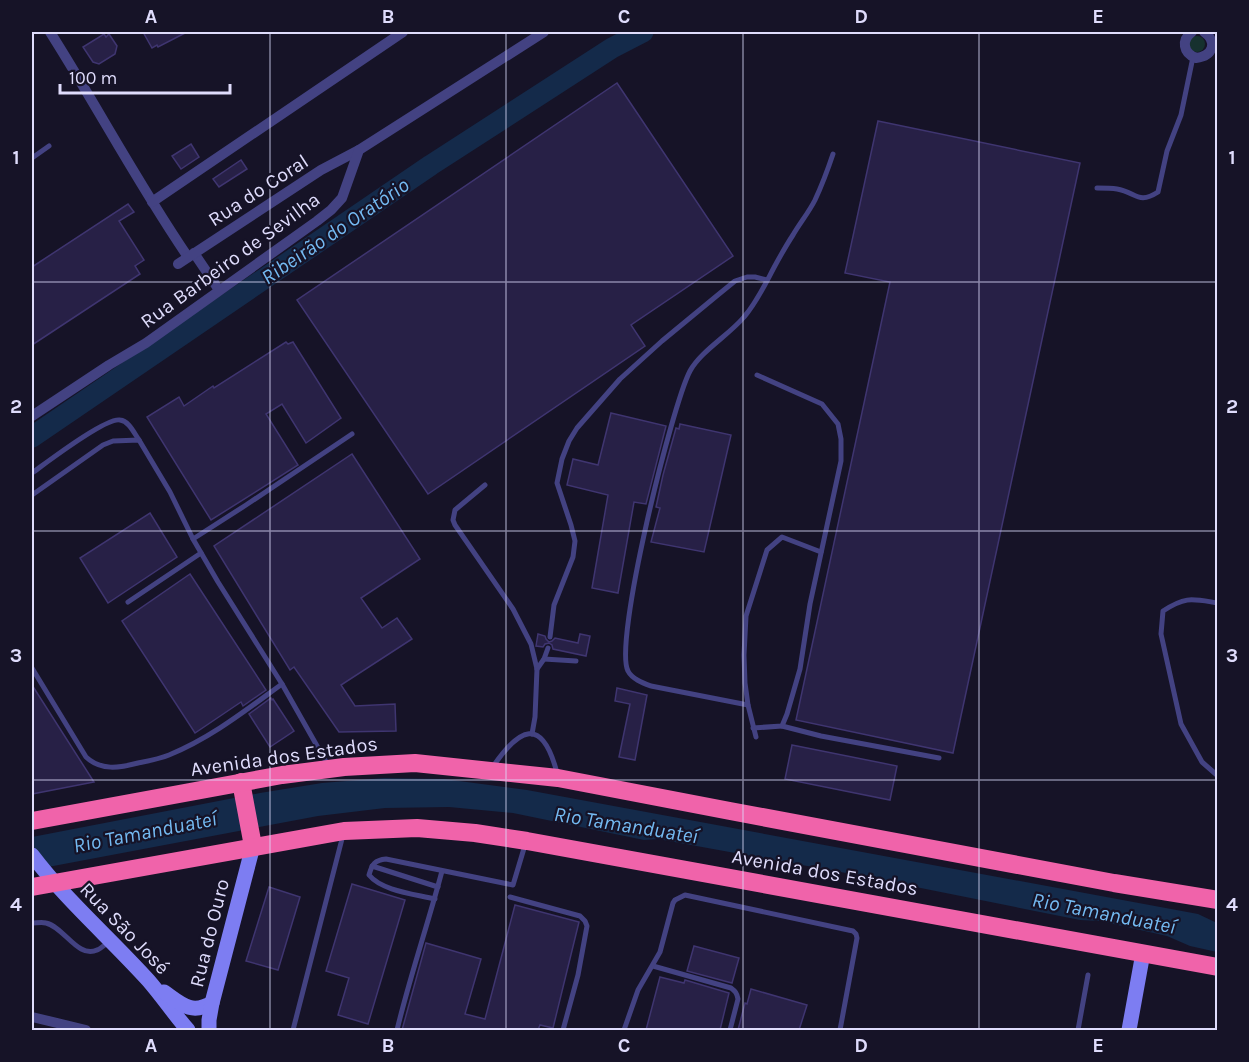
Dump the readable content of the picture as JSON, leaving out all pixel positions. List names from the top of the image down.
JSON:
{
  "streets": {
    "highway": ["Avenida dos Estados"],
    "main road": ["Rua São José", "Rua do Ouro"],
    "street": ["Rua do Coral", "Rua Barbeiro de Sevilha"]
  },
  "crossings": [
    ["Rua do Coral", "Rua Barbeiro de Sevilha"],
    ["Avenida dos Estados", "Rua São José"],
    ["Avenida dos Estados", "Rua do Ouro"]
  ],
  "water": ["Ribeirão do Oratório", "Rio Tamanduateí"],
  "scale_bar": "100 m",
  "grid": {
    "columns": [
      "A",
      "B",
      "C",
      "D",
      "E"
    ],
    "rows": [
      "1",
      "2",
      "3",
      "4"
    ]
  }
}
